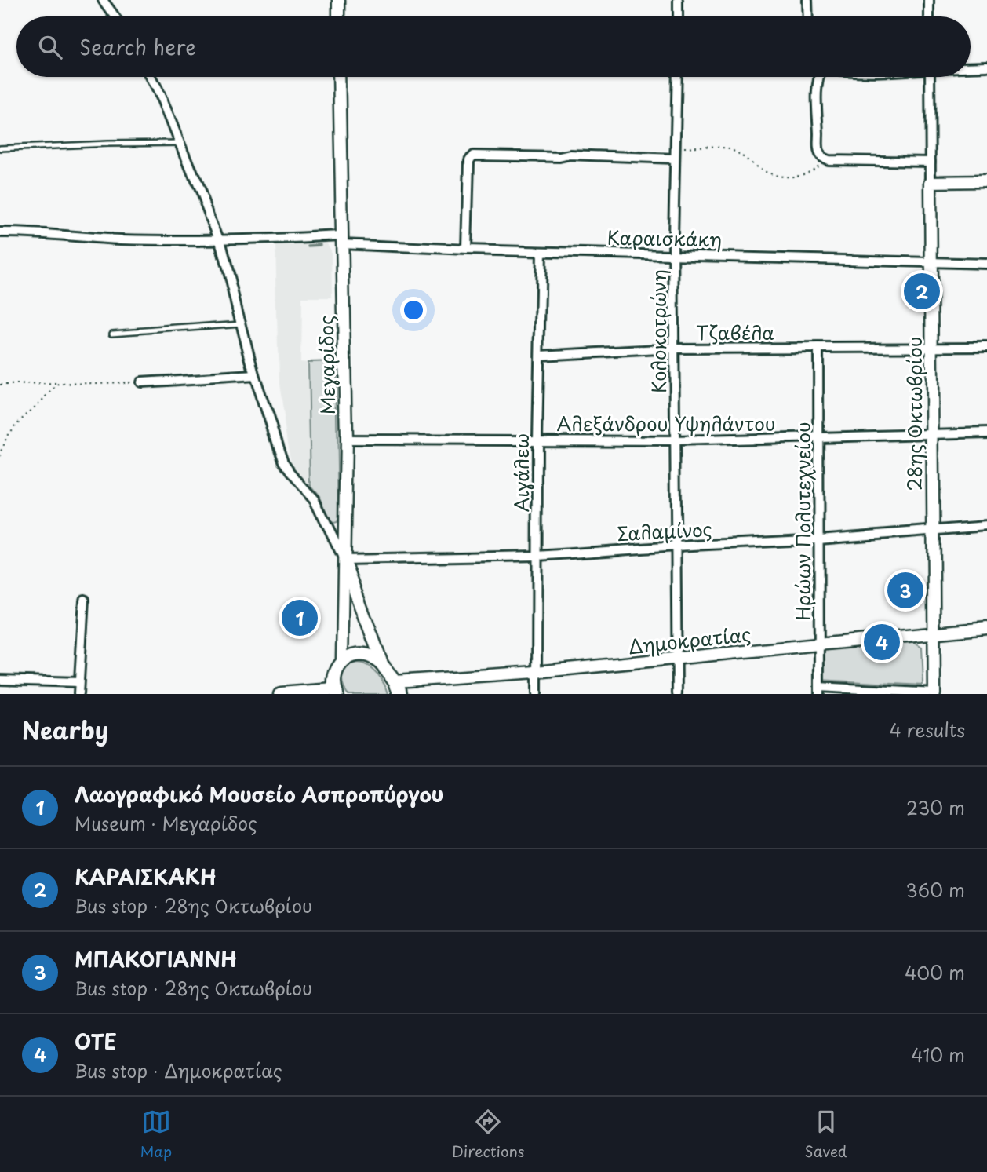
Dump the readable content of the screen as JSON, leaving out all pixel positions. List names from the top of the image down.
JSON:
{
  "streets": {
    "street": [
      "Καραισκάκη",
      "Κολοκοτρώνη",
      "Τζαβέλα",
      "Μεγαρίδος",
      "28ης Οκτωβρίου",
      "Αλεξάνδρου Υψηλάντου",
      "Αιγάλεω",
      "Ηρώων Πολυτεχνείου",
      "Σαλαμίνος",
      "Δημοκρατίας"
    ]
  },
  "crossings": [
    ["Καραισκάκη", "Κολοκοτρώνη"],
    ["Καραισκάκη", "Μεγαρίδος"],
    ["Καραισκάκη", "28ης Οκτωβρίου"],
    ["Καραισκάκη", "Αιγάλεω"],
    ["Κολοκοτρώνη", "Τζαβέλα"],
    ["Κολοκοτρώνη", "Αλεξάνδρου Υψηλάντου"],
    ["Κολοκοτρώνη", "Σαλαμίνος"],
    ["Κολοκοτρώνη", "Δημοκρατίας"],
    ["Τζαβέλα", "28ης Οκτωβρίου"],
    ["Τζαβέλα", "Αιγάλεω"],
    ["Τζαβέλα", "Ηρώων Πολυτεχνείου"],
    ["Μεγαρίδος", "Αλεξάνδρου Υψηλάντου"],
    ["Μεγαρίδος", "Σαλαμίνος"],
    ["28ης Οκτωβρίου", "Αλεξάνδρου Υψηλάντου"],
    ["28ης Οκτωβρίου", "Σαλαμίνος"],
    ["28ης Οκτωβρίου", "Δημοκρατίας"],
    ["Αλεξάνδρου Υψηλάντου", "Αιγάλεω"],
    ["Αλεξάνδρου Υψηλάντου", "Ηρώων Πολυτεχνείου"],
    ["Αιγάλεω", "Σαλαμίνος"],
    ["Αιγάλεω", "Δημοκρατίας"],
    ["Ηρώων Πολυτεχνείου", "Σαλαμίνος"],
    ["Ηρώων Πολυτεχνείου", "Δημοκρατίας"]
  ],
  "page": {
    "search": "Search here",
    "pins": [
      "2",
      "3",
      "1",
      "4"
    ],
    "heading": ["Nearby", "4 results"],
    "list": [
      {
        "mark": "1",
        "name": "Λαογραφικό Μουσείο Ασπροπύργου",
        "note": "Museum · Μεγαρίδος",
        "value": "230 m"
      },
      {
        "mark": "2",
        "name": "ΚΑΡΑΙΣΚΑΚΗ",
        "note": "Bus stop · 28ης Οκτωβρίου",
        "value": "360 m"
      },
      {
        "mark": "3",
        "name": "ΜΠΑΚΟΓΙΑΝΝΗ",
        "note": "Bus stop · 28ης Οκτωβρίου",
        "value": "400 m"
      },
      {
        "mark": "4",
        "name": "ΟΤΕ",
        "note": "Bus stop · Δημοκρατίας",
        "value": "410 m"
      }
    ],
    "nav": ["Map", "Directions", "Saved"]
  }
}
